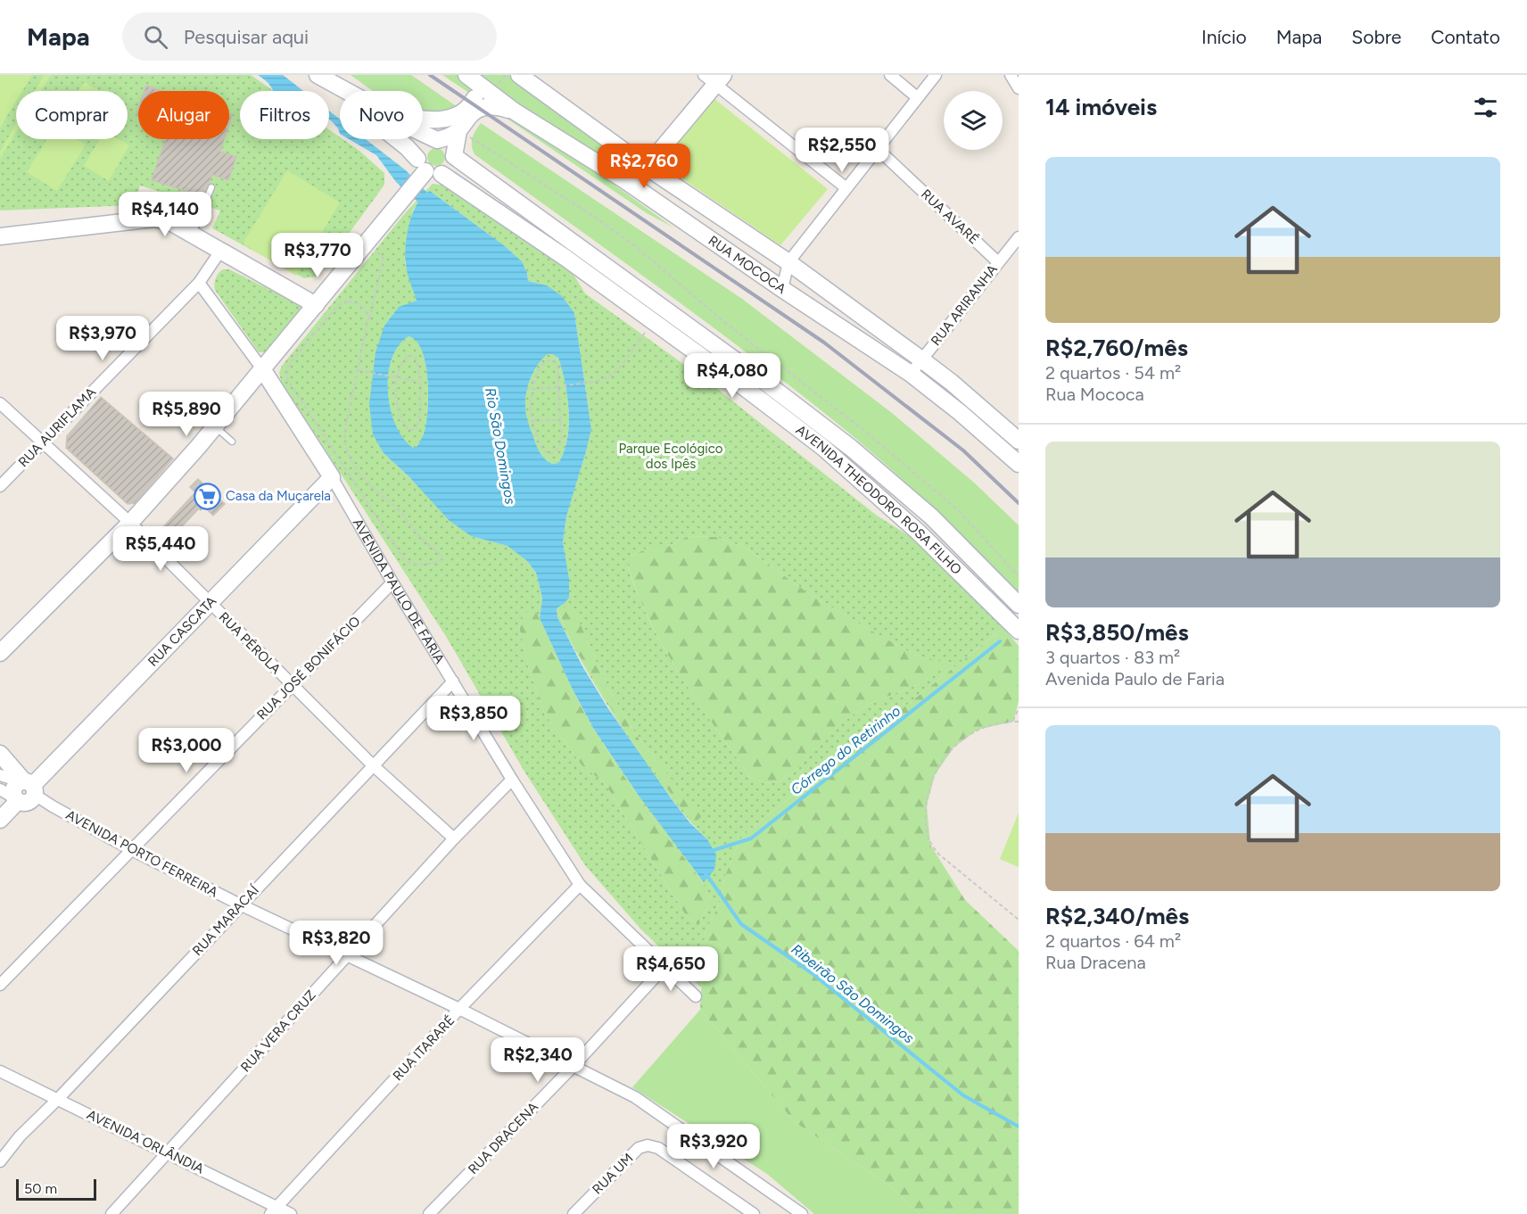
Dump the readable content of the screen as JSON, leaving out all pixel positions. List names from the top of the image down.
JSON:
{
  "streets": {
    "main road": [
      "RUA MOCOCA",
      "AVENIDA THEODORO ROSA FILHO",
      "AVENIDA PAULO DE FARIA",
      "RUA CASCATA"
    ],
    "street": [
      "RUA AVARÉ",
      "RUA ARIRANHA",
      "RUA AURIFLAMA",
      "RUA PÉROLA",
      "RUA JOSÉ BONIFÁCIO",
      "AVENIDA PORTO FERREIRA",
      "RUA MARACAÍ",
      "RUA VERA CRUZ",
      "RUA ITARARÉ",
      "RUA DRACENA",
      "AVENIDA ORLÂNDIA",
      "RUA UM"
    ]
  },
  "crossings": [
    ["RUA AVARÉ", "RUA ARIRANHA"],
    ["RUA MOCOCA", "RUA ARIRANHA"],
    ["RUA AURIFLAMA", "AVENIDA PAULO DE FARIA"],
    ["RUA AURIFLAMA", "RUA PÉROLA"],
    ["AVENIDA PAULO DE FARIA", "RUA CASCATA"],
    ["AVENIDA PAULO DE FARIA", "RUA JOSÉ BONIFÁCIO"],
    ["AVENIDA PAULO DE FARIA", "RUA MARACAÍ"],
    ["AVENIDA PAULO DE FARIA", "RUA VERA CRUZ"],
    ["AVENIDA PAULO DE FARIA", "RUA ITARARÉ"],
    ["AVENIDA PAULO DE FARIA", "RUA DRACENA"],
    ["RUA CASCATA", "RUA PÉROLA"],
    ["RUA CASCATA", "AVENIDA PORTO FERREIRA"],
    ["RUA PÉROLA", "RUA JOSÉ BONIFÁCIO"],
    ["RUA PÉROLA", "RUA MARACAÍ"],
    ["RUA PÉROLA", "RUA VERA CRUZ"],
    ["RUA JOSÉ BONIFÁCIO", "AVENIDA PORTO FERREIRA"],
    ["AVENIDA PORTO FERREIRA", "RUA MARACAÍ"],
    ["AVENIDA PORTO FERREIRA", "RUA VERA CRUZ"],
    ["AVENIDA PORTO FERREIRA", "RUA ITARARÉ"],
    ["AVENIDA PORTO FERREIRA", "RUA DRACENA"],
    ["RUA MARACAÍ", "AVENIDA ORLÂNDIA"],
    ["RUA VERA CRUZ", "AVENIDA ORLÂNDIA"],
    ["RUA ITARARÉ", "AVENIDA ORLÂNDIA"]
  ],
  "water": ["Rio São Domingos", "Córrego do Retirinho", "Ribeirão São Domingos"],
  "parks": ["Parque Ecológico dos Ipês"],
  "places": {
    "supermarket": ["Casa da Muçarela"]
  },
  "scale_bar": "50 m",
  "page": {
    "header": "Mapa",
    "search": "Pesquisar aqui",
    "nav": [
      "Início",
      "Mapa",
      "Sobre",
      "Contato"
    ],
    "heading": "14 imóveis",
    "chip": [
      "Comprar",
      "Alugar",
      "Filtros",
      "Novo"
    ],
    "price": [
      "R$2,550",
      "R$2,760",
      "R$4,140",
      "R$3,770",
      "R$3,970",
      "R$4,080",
      "R$5,890",
      "R$5,440",
      "R$3,850",
      "R$3,000",
      "R$3,820",
      "R$4,650",
      "R$2,340",
      "R$3,920"
    ],
    "list": [
      {
        "name": "R$2,760/mês",
        "note": "2 quartos · 54 m² · Rua Mococa"
      },
      {
        "name": "R$3,850/mês",
        "note": "3 quartos · 83 m² · Avenida Paulo de Faria"
      },
      {
        "name": "R$2,340/mês",
        "note": "2 quartos · 64 m² · Rua Dracena"
      }
    ],
    "scale": "50 m"
  }
}
